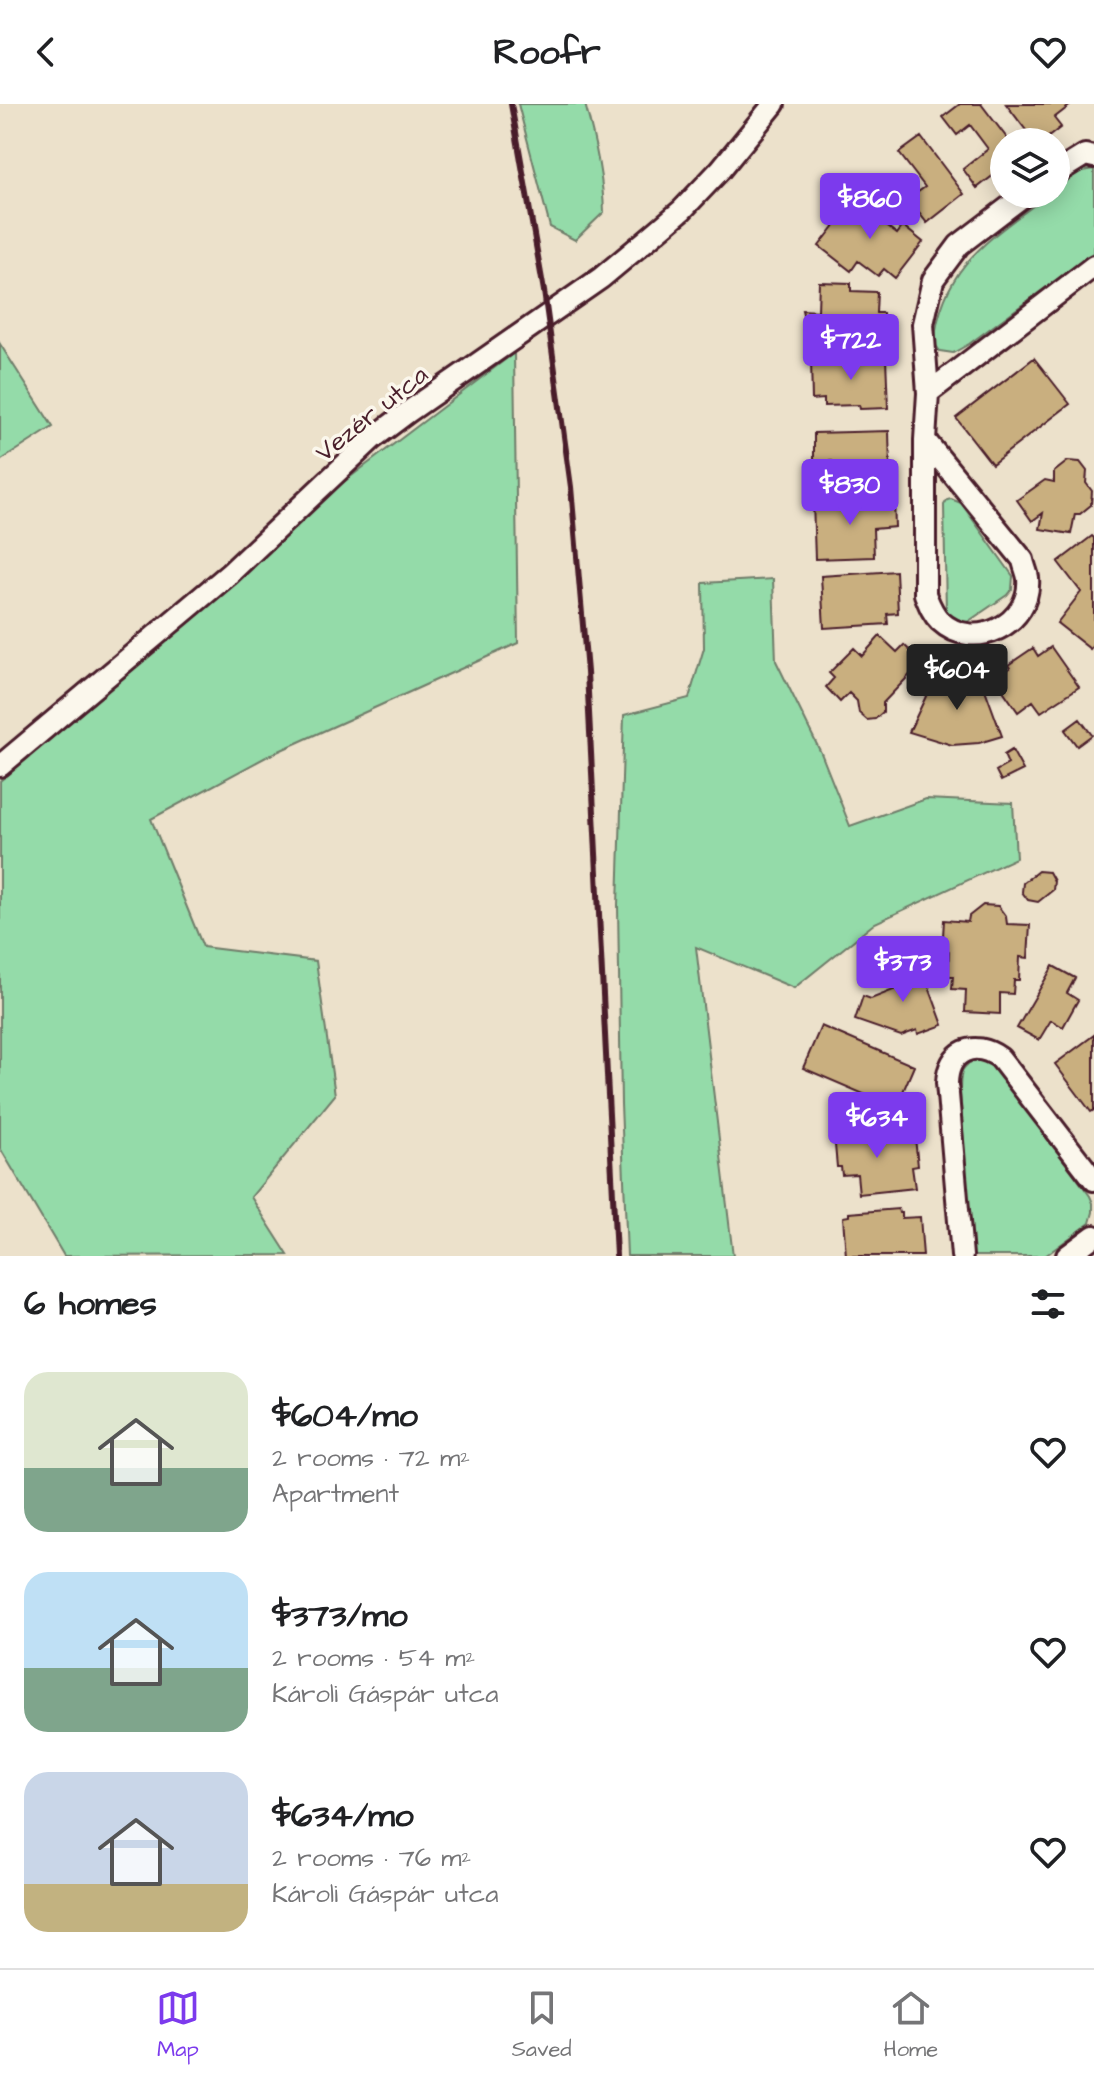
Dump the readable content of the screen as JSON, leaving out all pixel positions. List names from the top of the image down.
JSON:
{
  "streets": {
    "street": ["Vezér utca"]
  },
  "page": {
    "header": "Roofr",
    "price": [
      "$860",
      "$722",
      "$830",
      "$604",
      "$373",
      "$634"
    ],
    "heading": "6 homes",
    "list": [
      {
        "name": "$604/mo",
        "note": "2 rooms · 72 m² · Apartment"
      },
      {
        "name": "$373/mo",
        "note": "2 rooms · 54 m² · Károli Gáspár utca"
      },
      {
        "name": "$634/mo",
        "note": "2 rooms · 76 m² · Károli Gáspár utca"
      }
    ],
    "tabs": ["Map", "Saved", "Home"]
  }
}
